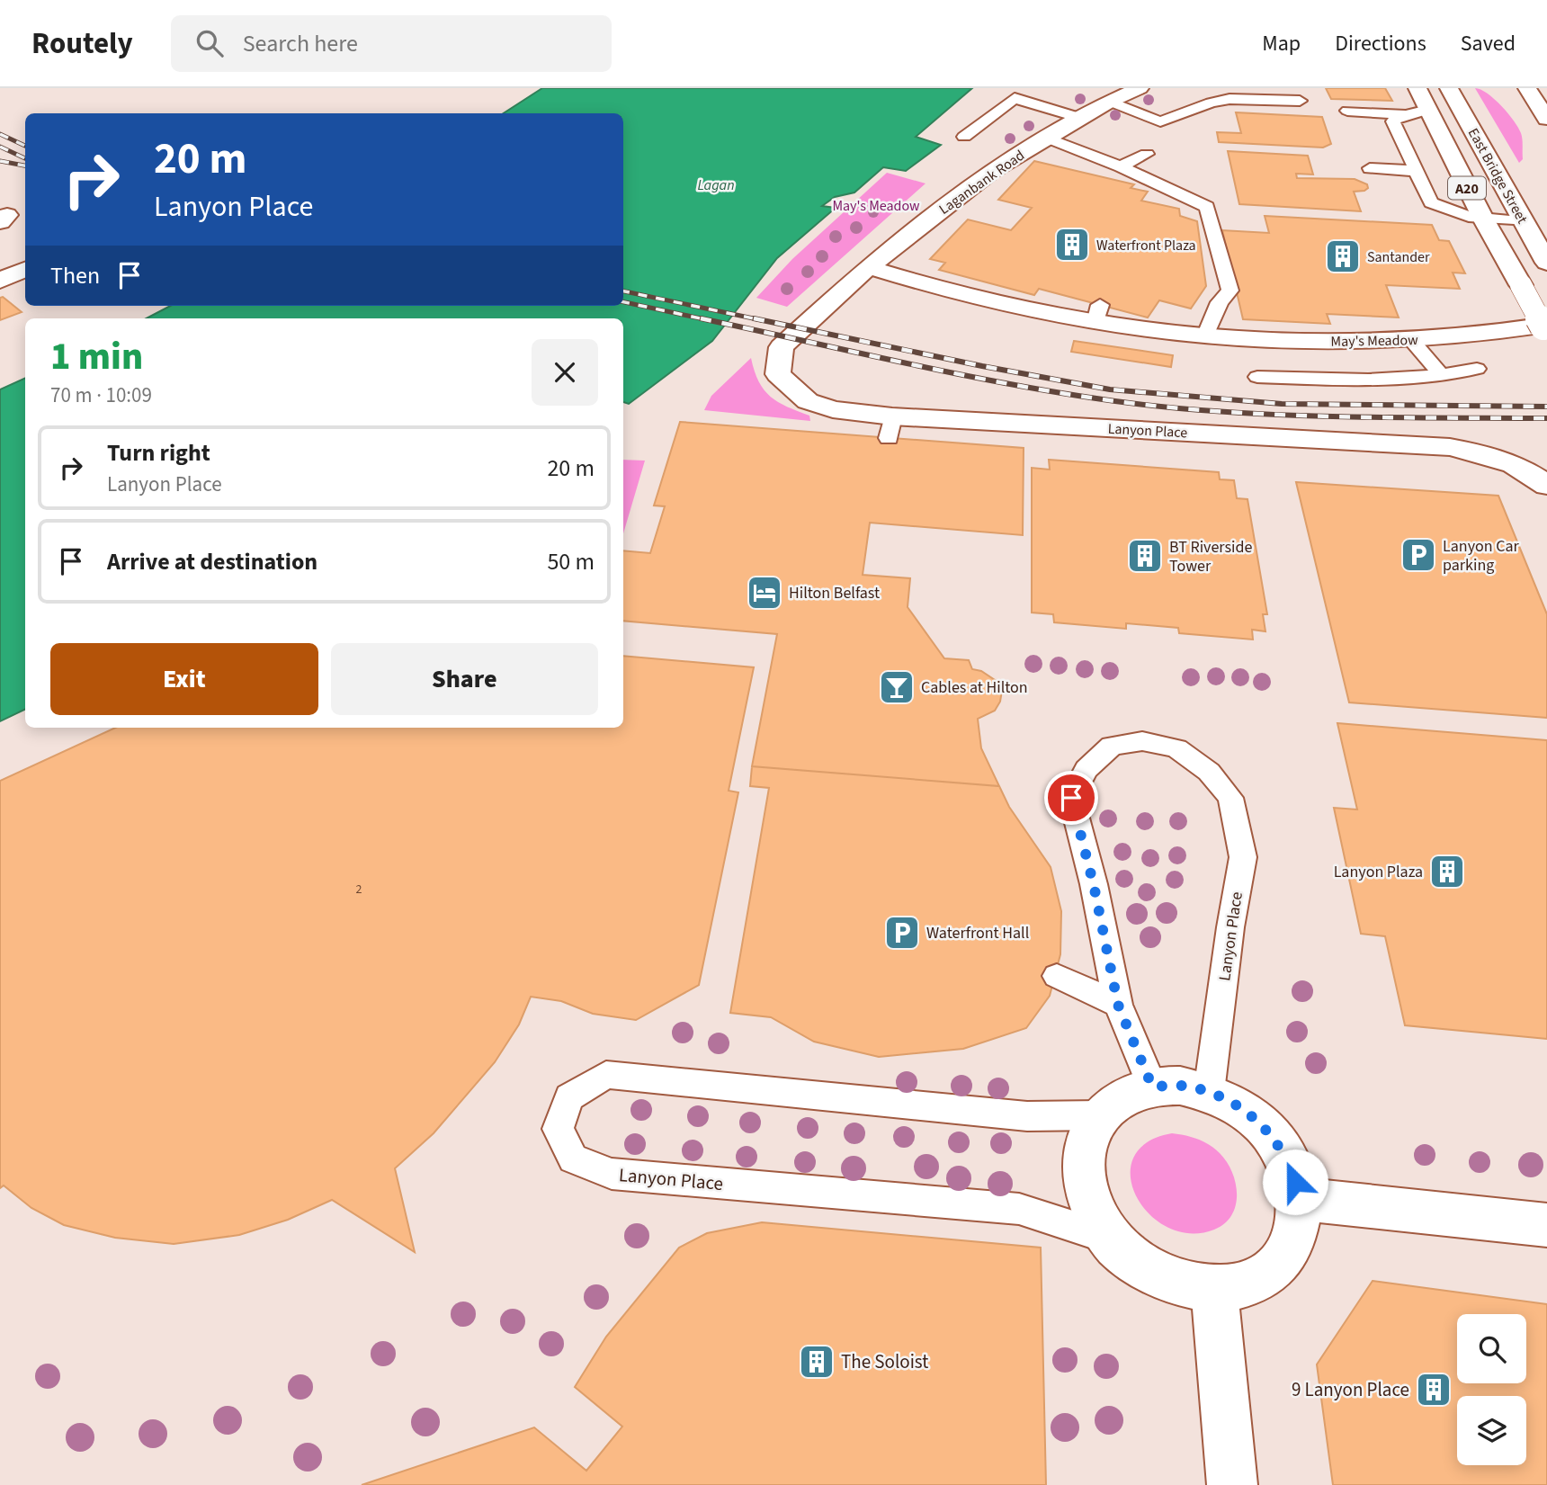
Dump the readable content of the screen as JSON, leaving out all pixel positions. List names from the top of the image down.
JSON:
{
  "streets": {
    "street": [
      "East Bridge Street",
      "Laganbank Road",
      "A20",
      "May's Meadow",
      "Lanyon Place"
    ]
  },
  "crossings": [
    ["Laganbank Road", "May's Meadow"],
    ["Laganbank Road", "Lanyon Place"]
  ],
  "water": ["Lagan"],
  "parks": ["May's Meadow"],
  "places": {
    "building": [
      "Waterfront Plaza",
      "Santander",
      "BT Riverside Tower",
      "Lanyon Plaza",
      "The Soloist",
      "9 Lanyon Place"
    ],
    "parking": ["Lanyon Car parking", "Waterfront Hall"],
    "hotel": ["Hilton Belfast"],
    "bar": ["Cables at Hilton"]
  },
  "house_numbers": ["2"],
  "page": {
    "header": "Routely",
    "search": "Search here",
    "nav": ["Map", "Directions", "Saved"],
    "turn": ["20 m", "Lanyon Place"],
    "then": "Then",
    "heading": ["1 min", "70 m · 10:09"],
    "list": [
      {
        "name": "Turn right",
        "note": "Lanyon Place",
        "value": "20 m"
      },
      {
        "name": "Arrive at destination",
        "value": "50 m"
      }
    ],
    "buttons": ["Exit", "Share"]
  }
}
